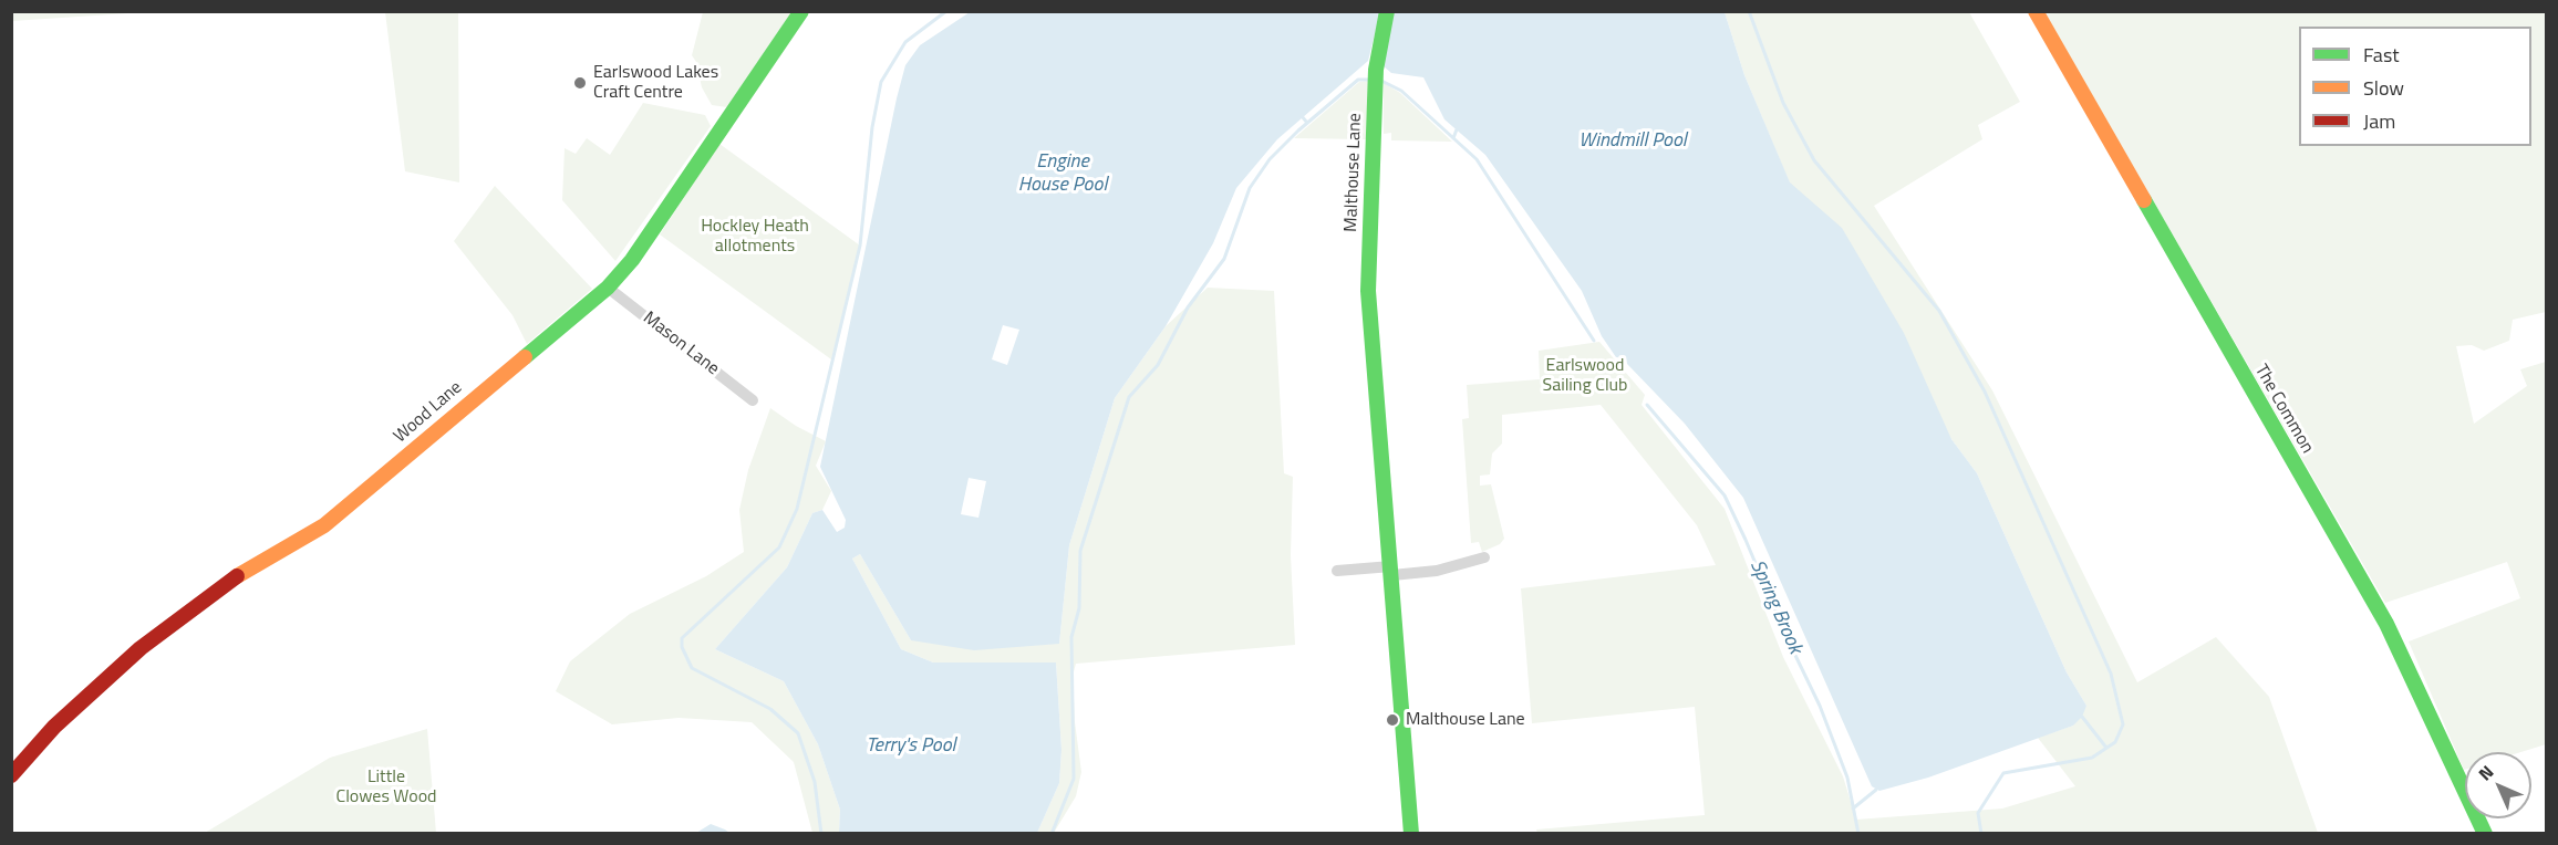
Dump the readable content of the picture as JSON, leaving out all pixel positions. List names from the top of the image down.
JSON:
{
  "streets": {
    "street": [
      "Malthouse Lane",
      "Mason Lane",
      "The Common",
      "Wood Lane"
    ]
  },
  "crossings": [
    ["Mason Lane", "Wood Lane"]
  ],
  "water": [
    "Windmill Pool",
    "Engine House Pool",
    "Spring Brook",
    "Terry's Pool"
  ],
  "parks": ["Hockley Heath allotments", "Earlswood Sailing Club", "Little Clowes Wood"],
  "places": ["Earlswood Lakes Craft Centre", "Malthouse Lane"],
  "legend": ["Fast", "Slow", "Jam"],
  "north": "top left"
}
